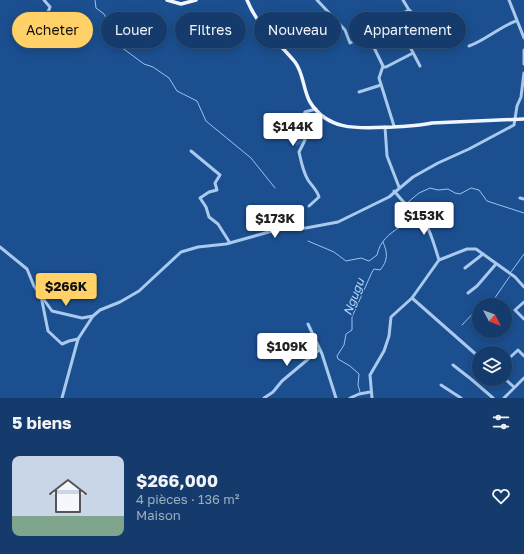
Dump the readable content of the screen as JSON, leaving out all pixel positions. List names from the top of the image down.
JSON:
{
  "water": ["Ngugu"],
  "north": "bottom right",
  "page": {
    "chip": [
      "Acheter",
      "Louer",
      "Filtres",
      "Nouveau",
      "Appartement"
    ],
    "price": [
      "$144K",
      "$153K",
      "$173K",
      "$266K",
      "$109K"
    ],
    "heading": "5 biens",
    "list": [
      {
        "name": "$266,000",
        "note": "4 pièces · 136 m² · Maison"
      }
    ]
  }
}
